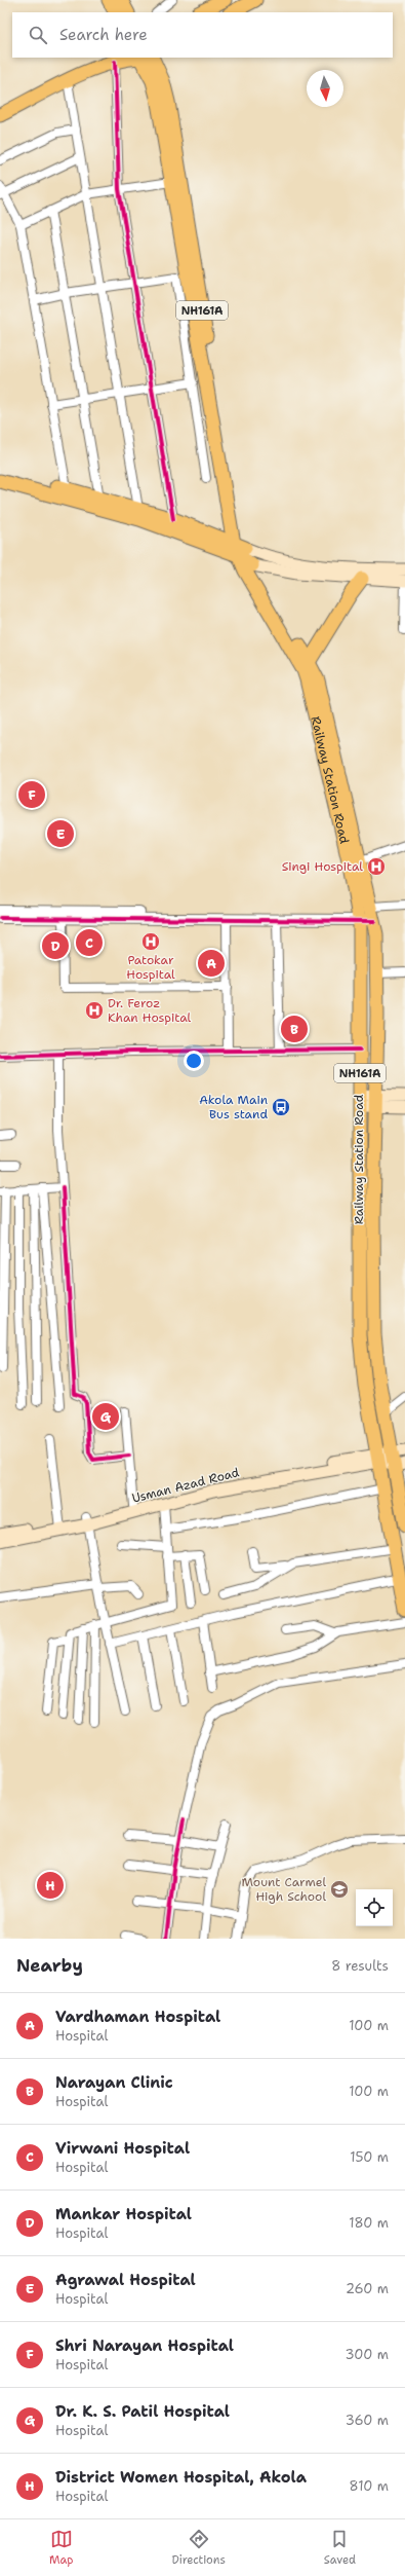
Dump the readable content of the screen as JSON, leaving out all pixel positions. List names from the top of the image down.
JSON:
{
  "streets": {
    "main road": ["NH161A", "Railway Station Road", "Usman Azad Road"]
  },
  "crossings": [
    ["NH161A", "Railway Station Road"],
    ["Railway Station Road", "Usman Azad Road"]
  ],
  "places": {
    "hospital": ["Singi Hospital", "Patokar Hospital", "Dr. Feroz Khan Hospital"],
    "bus stop": ["Akola Main Bus stand"],
    "school or university": ["Mount Carmel High School"]
  },
  "north": "bottom",
  "page": {
    "search": "Search here",
    "pins": [
      "F",
      "E",
      "C",
      "D",
      "A",
      "B",
      "G",
      "H"
    ],
    "heading": ["Nearby", "8 results"],
    "list": [
      {
        "mark": "A",
        "name": "Vardhaman Hospital",
        "note": "Hospital",
        "value": "100 m"
      },
      {
        "mark": "B",
        "name": "Narayan Clinic",
        "note": "Hospital",
        "value": "100 m"
      },
      {
        "mark": "C",
        "name": "Virwani Hospital",
        "note": "Hospital",
        "value": "150 m"
      },
      {
        "mark": "D",
        "name": "Mankar Hospital",
        "note": "Hospital",
        "value": "180 m"
      },
      {
        "mark": "E",
        "name": "Agrawal Hospital",
        "note": "Hospital",
        "value": "260 m"
      },
      {
        "mark": "F",
        "name": "Shri Narayan Hospital",
        "note": "Hospital",
        "value": "300 m"
      },
      {
        "mark": "G",
        "name": "Dr. K. S. Patil Hospital",
        "note": "Hospital",
        "value": "360 m"
      },
      {
        "mark": "H",
        "name": "District Women Hospital, Akola",
        "note": "Hospital",
        "value": "810 m"
      }
    ],
    "nav": ["Map", "Directions", "Saved"]
  }
}
